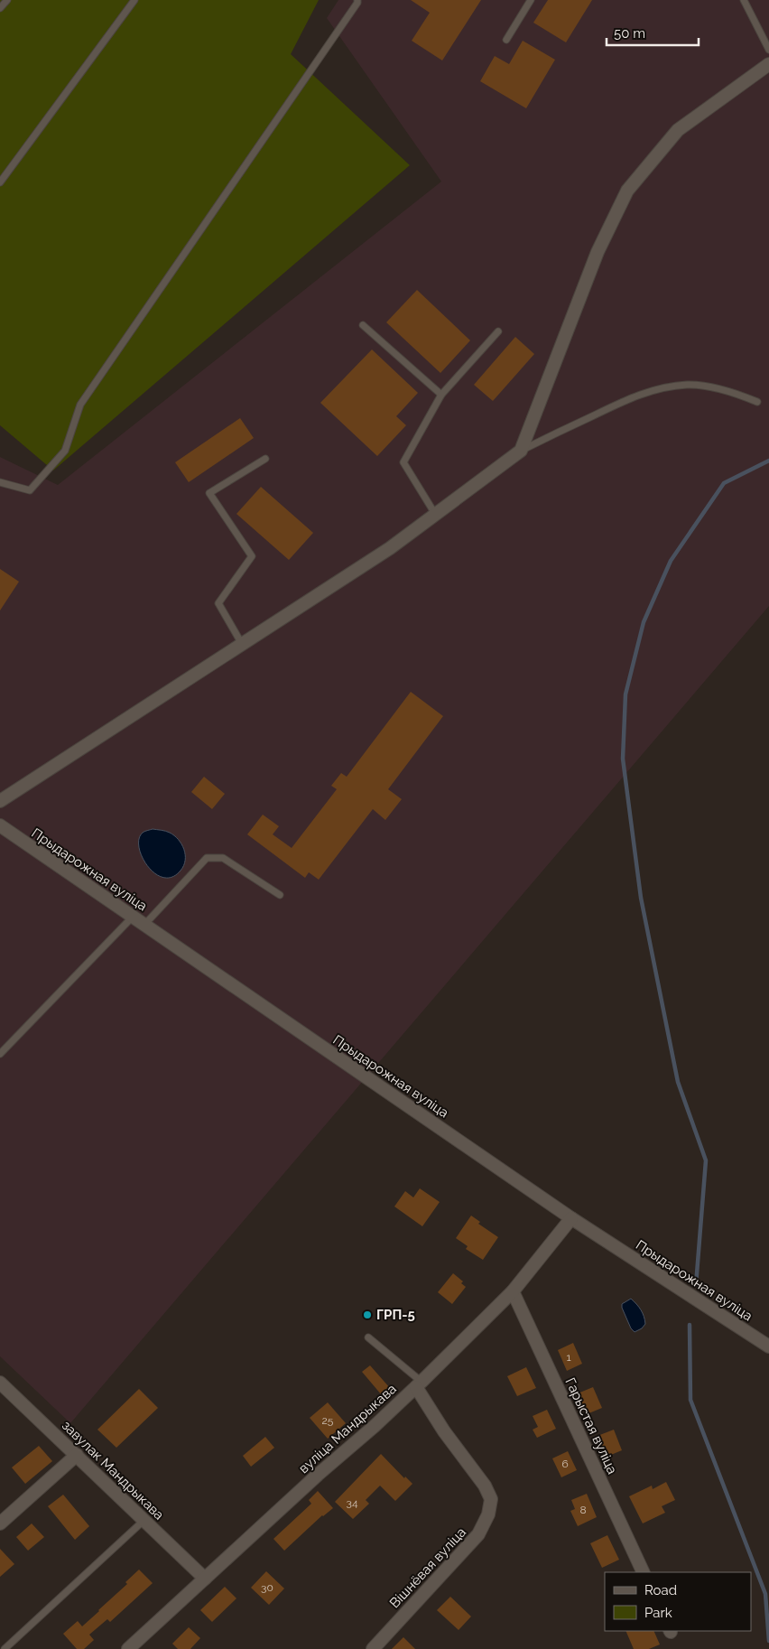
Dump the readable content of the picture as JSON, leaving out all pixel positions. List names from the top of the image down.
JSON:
{
  "streets": {
    "street": [
      "Прыдарожная вуліца",
      "Гарыстая вуліца",
      "вуліца Мандрыкава",
      "завулак Мандрыкава",
      "Вішнёвая вуліца"
    ]
  },
  "crossings": [
    ["Прыдарожная вуліца", "вуліца Мандрыкава"],
    ["Гарыстая вуліца", "вуліца Мандрыкава"],
    ["вуліца Мандрыкава", "завулак Мандрыкава"],
    ["вуліца Мандрыкава", "Вішнёвая вуліца"]
  ],
  "places": ["ГРП-5"],
  "house_numbers": [
    "1",
    "25",
    "6",
    "34",
    "8",
    "30"
  ],
  "legend": ["Road", "Park"],
  "scale_bar": "50 m"
}
